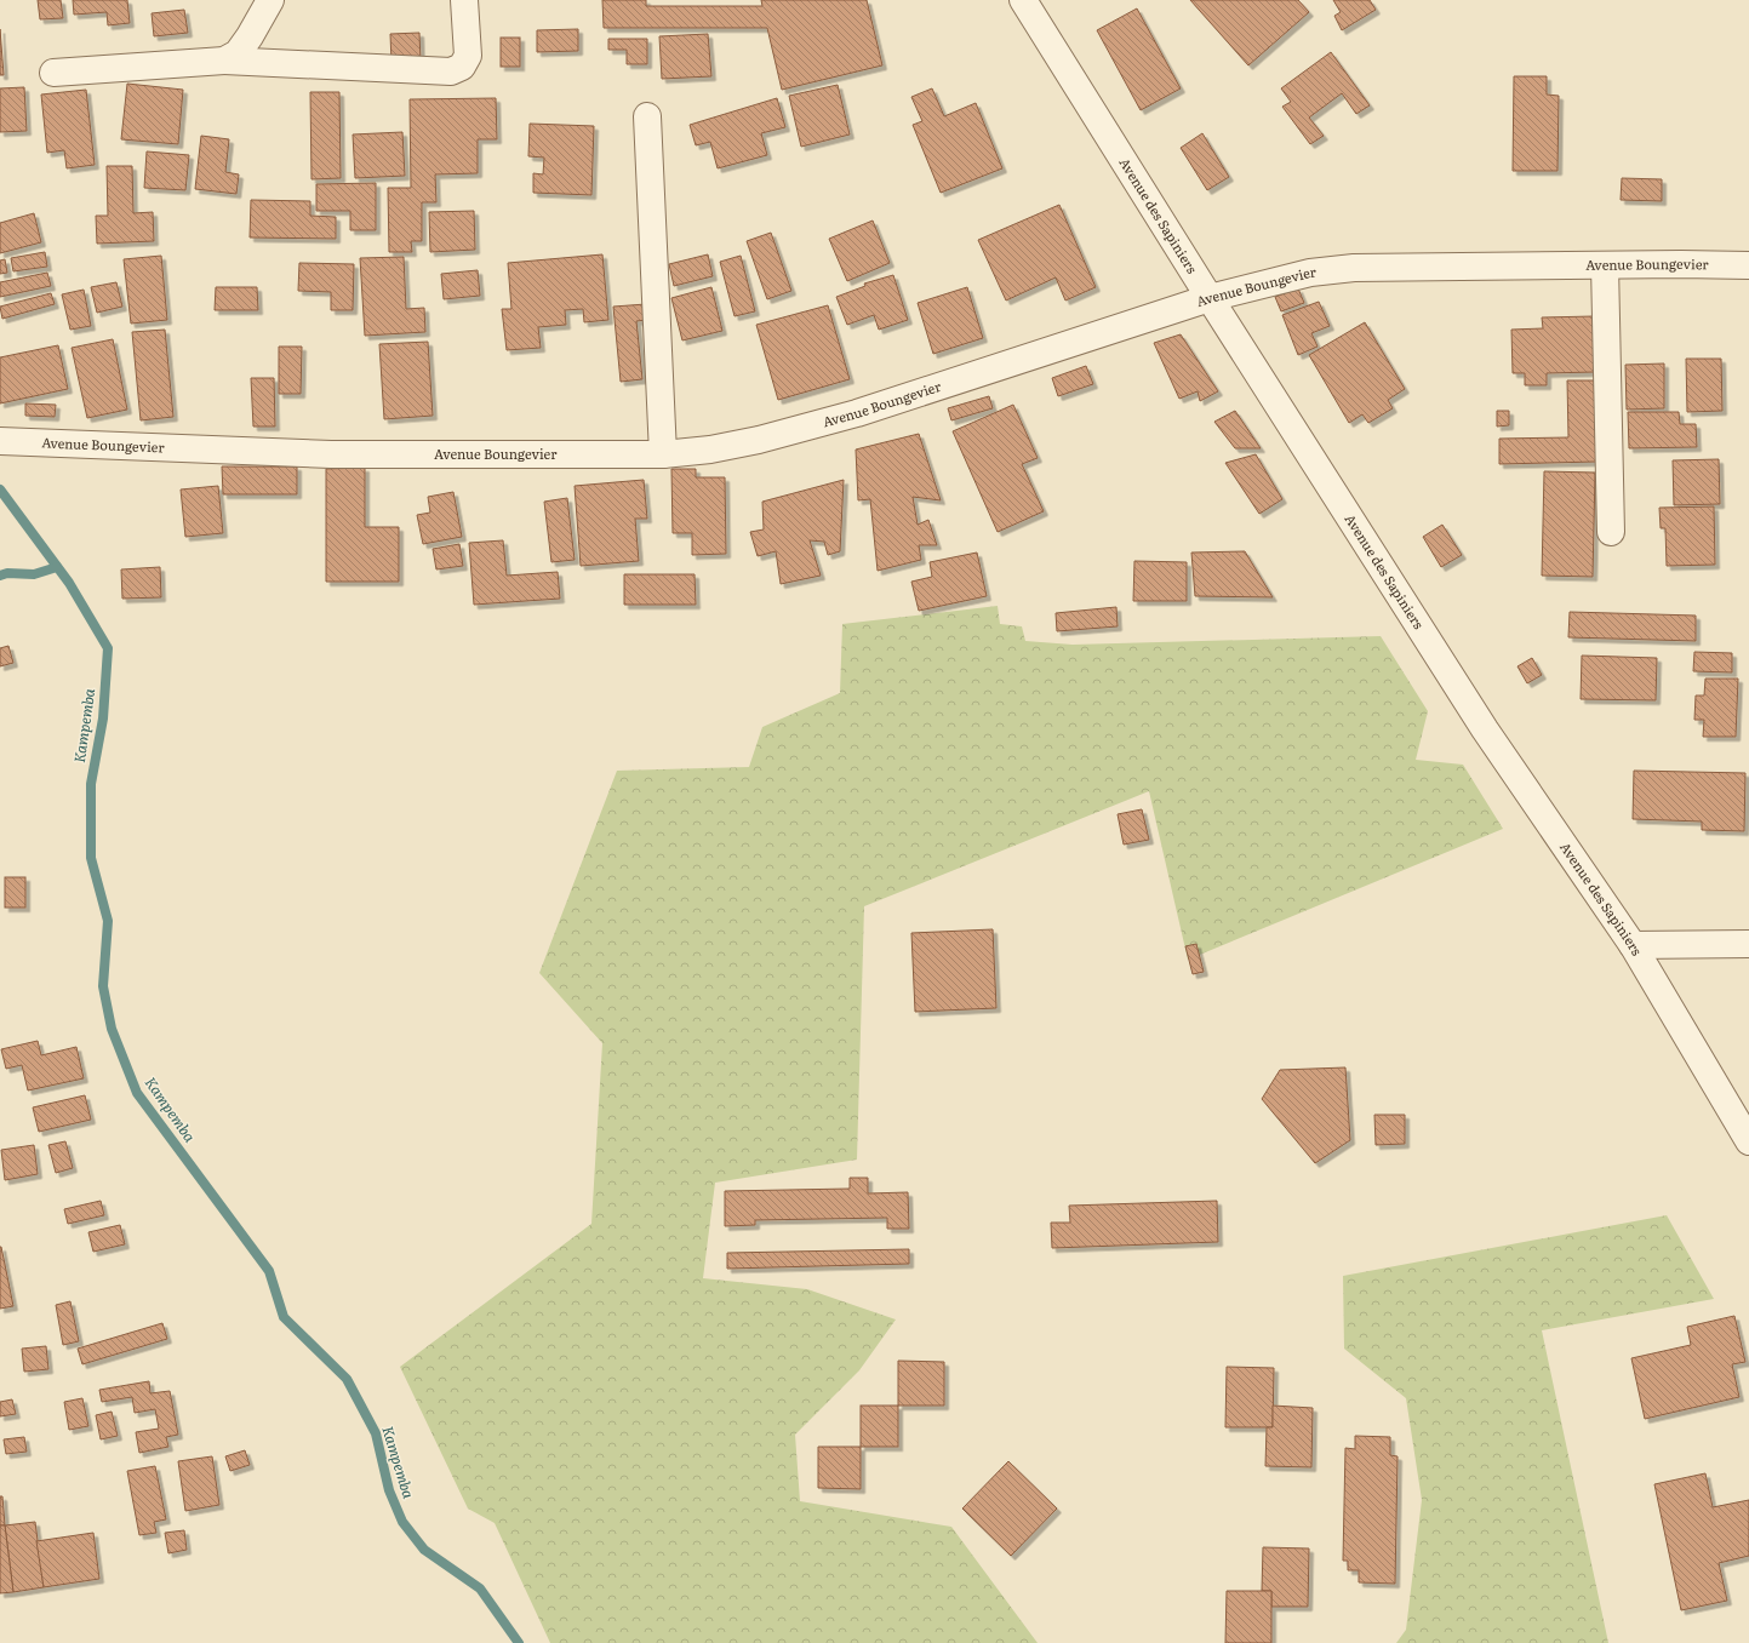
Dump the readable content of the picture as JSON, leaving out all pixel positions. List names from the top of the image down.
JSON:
{
  "streets": {
    "street": ["Avenue des Sapiniers", "Avenue Boungevier"]
  },
  "crossings": [
    ["Avenue des Sapiniers", "Avenue Boungevier"]
  ],
  "water": ["Kampemba"]
}
